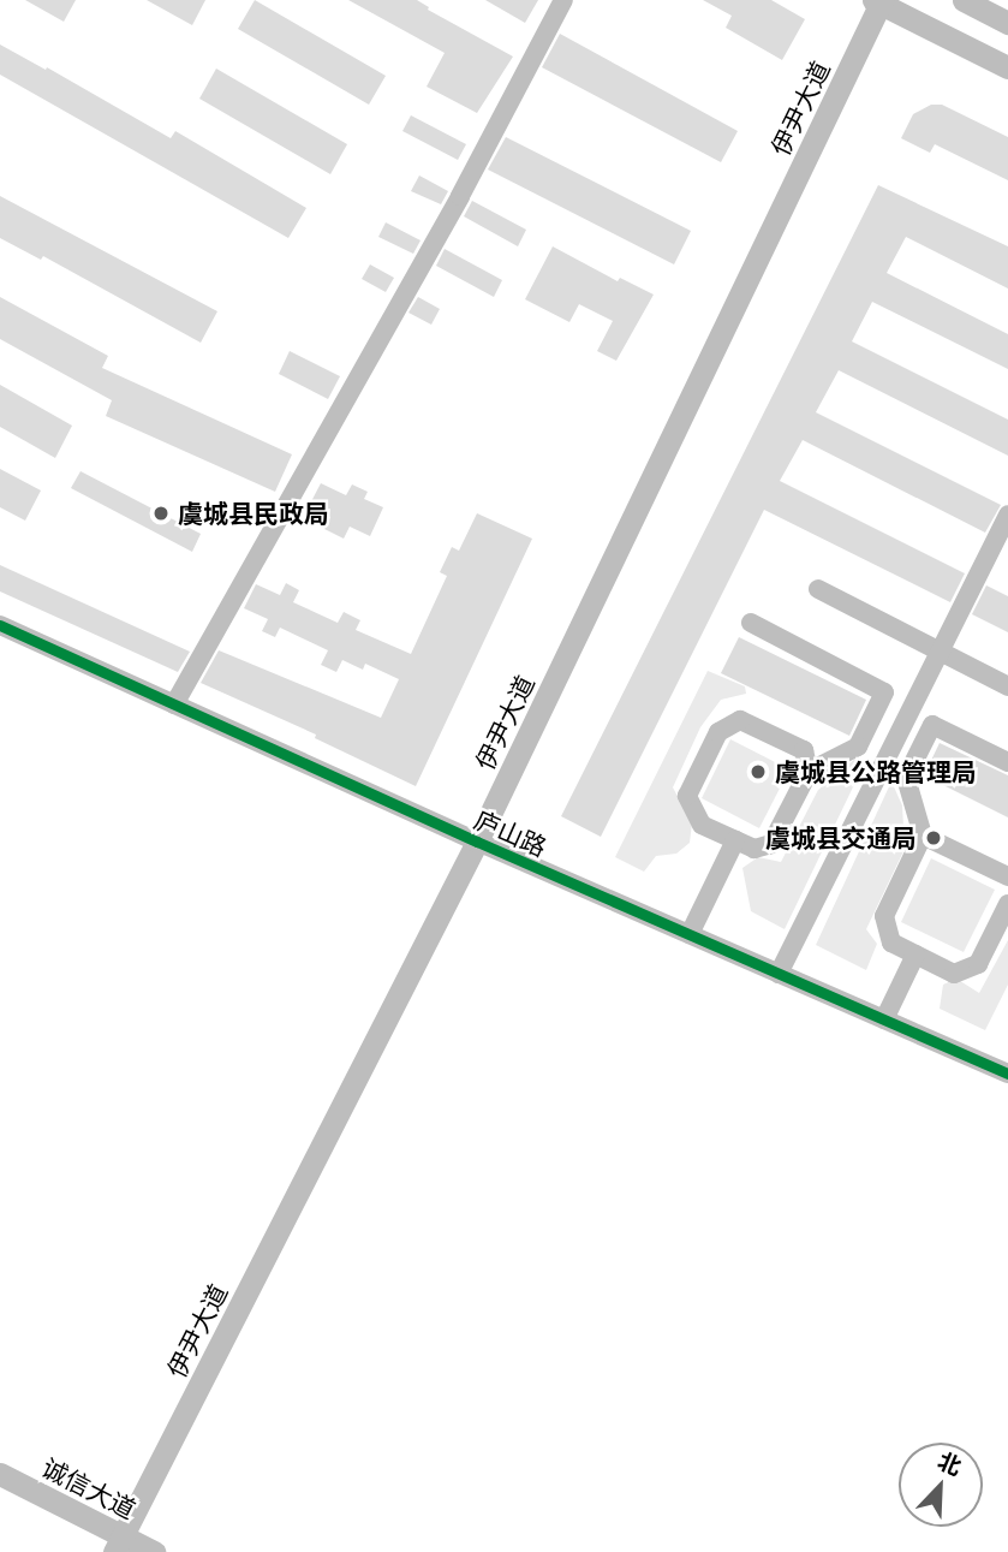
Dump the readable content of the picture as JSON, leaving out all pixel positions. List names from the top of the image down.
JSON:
{
  "streets": {
    "main road": ["伊尹大道", "诚信大道"],
    "street": ["庐山路"]
  },
  "crossings": [
    ["伊尹大道", "庐山路"],
    ["伊尹大道", "诚信大道"]
  ],
  "places": ["虞城县民政局", "虞城县公路管理局", "虞城县交通局"],
  "north": "top right"
}
